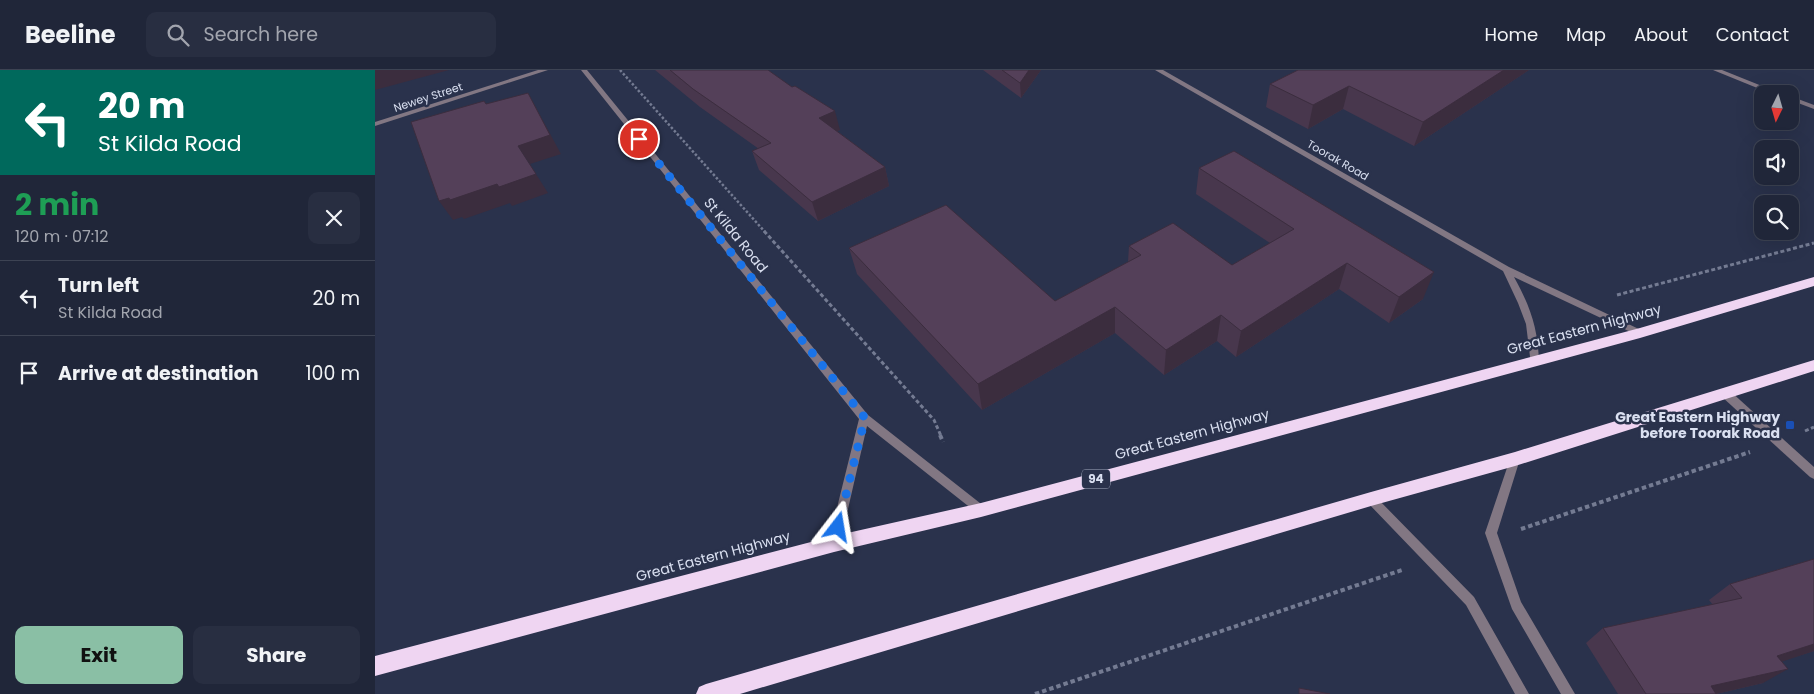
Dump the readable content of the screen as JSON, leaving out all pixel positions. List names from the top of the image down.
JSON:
{
  "streets": {
    "highway": ["Great Eastern Highway", "94"],
    "street": ["Newey Street", "Toorak Road", "St Kilda Road"]
  },
  "crossings": [
    ["Toorak Road", "Great Eastern Highway"],
    ["St Kilda Road", "Great Eastern Highway"]
  ],
  "places": {
    "transit": ["Great Eastern Highway before Toorak Road"]
  },
  "north": "bottom",
  "page": {
    "header": "Beeline",
    "search": "Search here",
    "nav": [
      "Home",
      "Map",
      "About",
      "Contact"
    ],
    "turn": ["20 m", "St Kilda Road"],
    "heading": ["2 min", "120 m · 07:12"],
    "list": [
      {
        "name": "Turn left",
        "note": "St Kilda Road",
        "value": "20 m"
      },
      {
        "name": "Arrive at destination",
        "value": "100 m"
      }
    ],
    "buttons": ["Exit", "Share"]
  }
}
